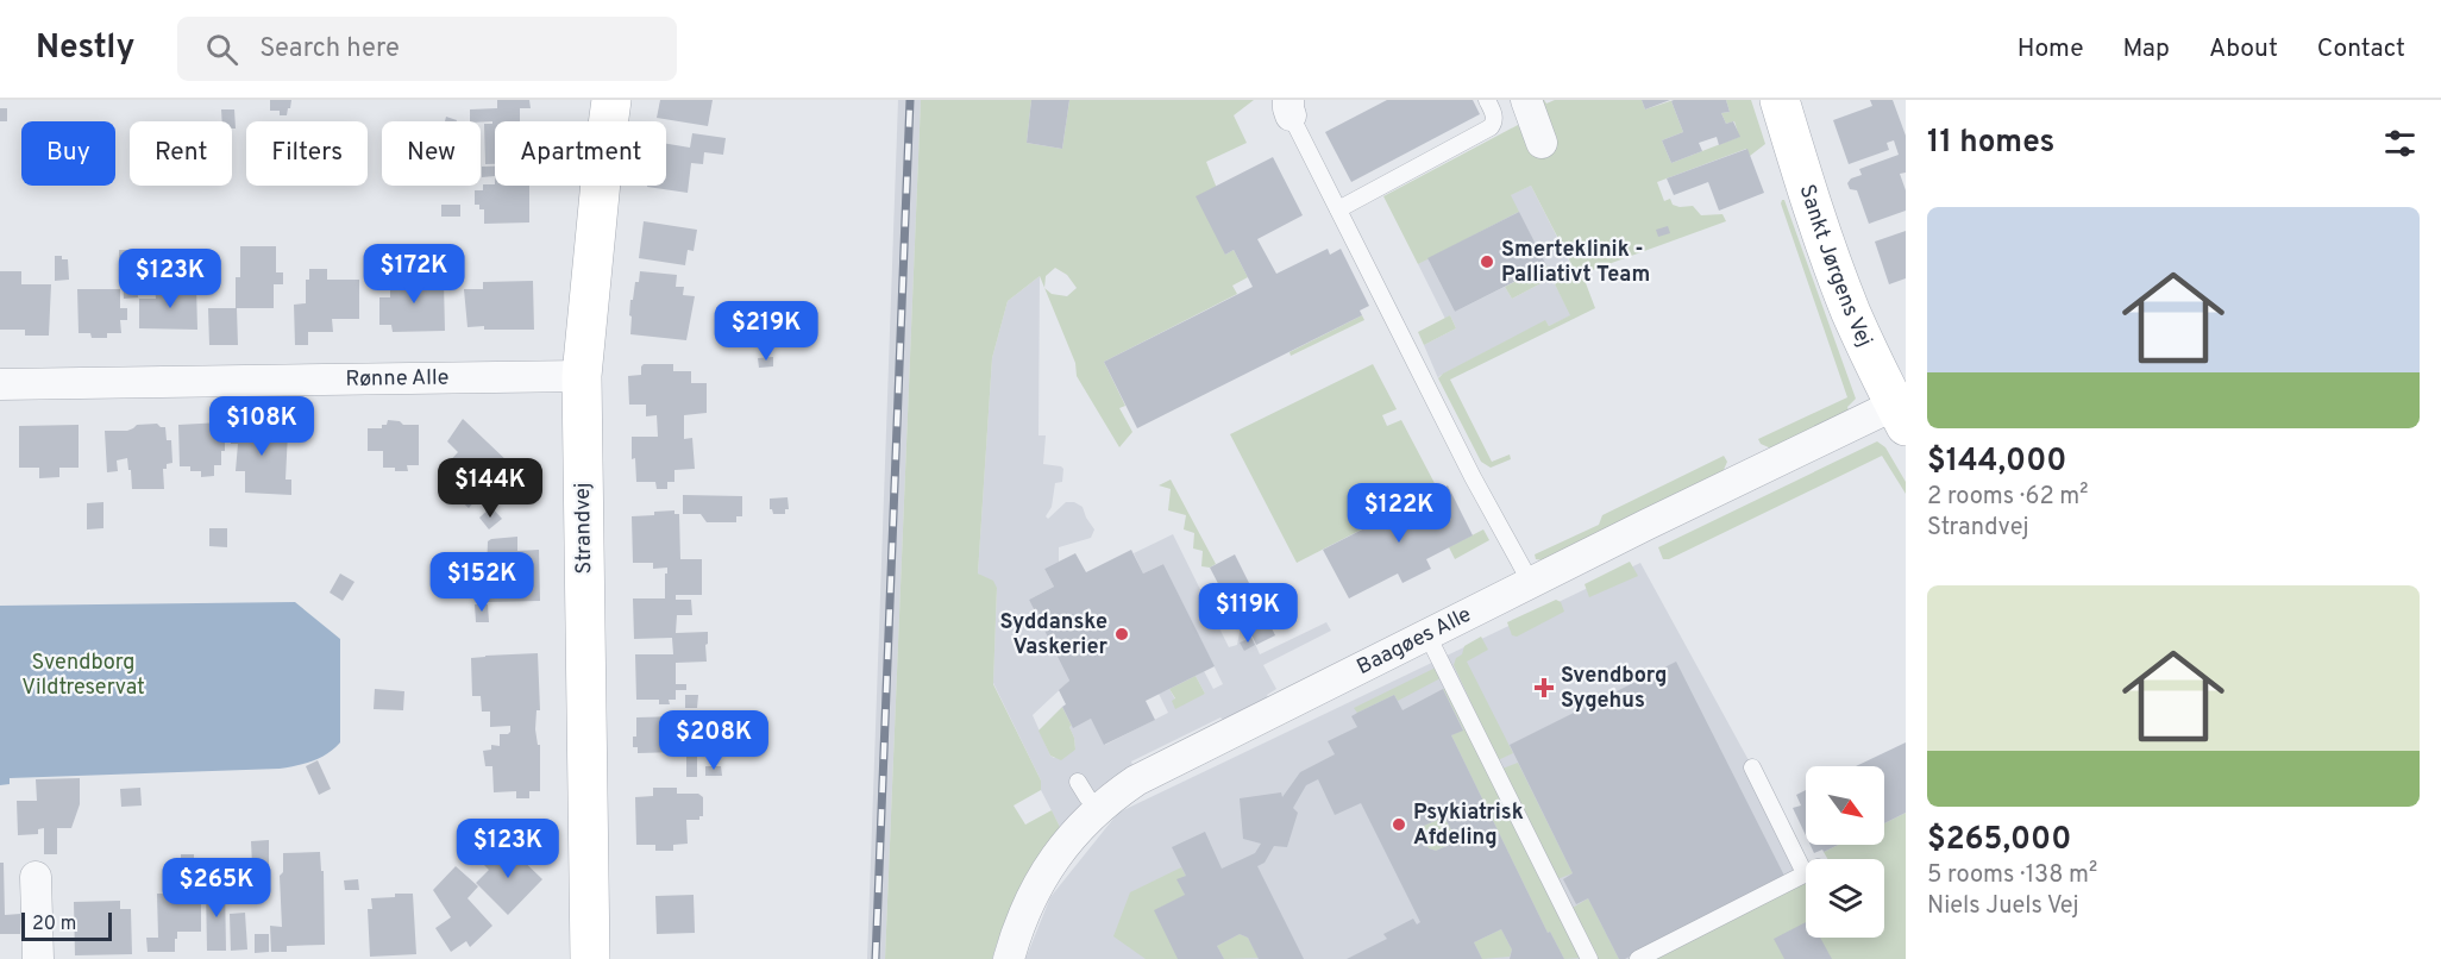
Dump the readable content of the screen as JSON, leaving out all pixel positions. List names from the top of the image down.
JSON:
{
  "streets": {
    "street": [
      "Sankt Jørgens Vej",
      "Rønne Alle",
      "Strandvej",
      "Baagøes Alle"
    ]
  },
  "crossings": [
    ["Sankt Jørgens Vej", "Baagøes Alle"],
    ["Rønne Alle", "Strandvej"]
  ],
  "parks": ["Svendborg Vildtreservat"],
  "places": {
    "other": ["Smerteklinik - Palliativt Team", "Syddanske Vaskerier", "Psykiatrisk Afdeling"],
    "health": ["Svendborg Sygehus"]
  },
  "scale_bar": "20 m",
  "north": "bottom right",
  "page": {
    "header": "Nestly",
    "search": "Search here",
    "nav": [
      "Home",
      "Map",
      "About",
      "Contact"
    ],
    "heading": "11 homes",
    "chip": [
      "Buy",
      "Rent",
      "Filters",
      "New",
      "Apartment"
    ],
    "list": [
      {
        "name": "$144,000",
        "note": "2 rooms · 62 m² · Strandvej"
      },
      {
        "name": "$265,000",
        "note": "5 rooms · 138 m² · Niels Juels Vej"
      }
    ],
    "price": [
      "$172K",
      "$123K",
      "$219K",
      "$108K",
      "$144K",
      "$122K",
      "$152K",
      "$119K",
      "$208K",
      "$123K",
      "$265K"
    ],
    "scale": "20 m"
  }
}
